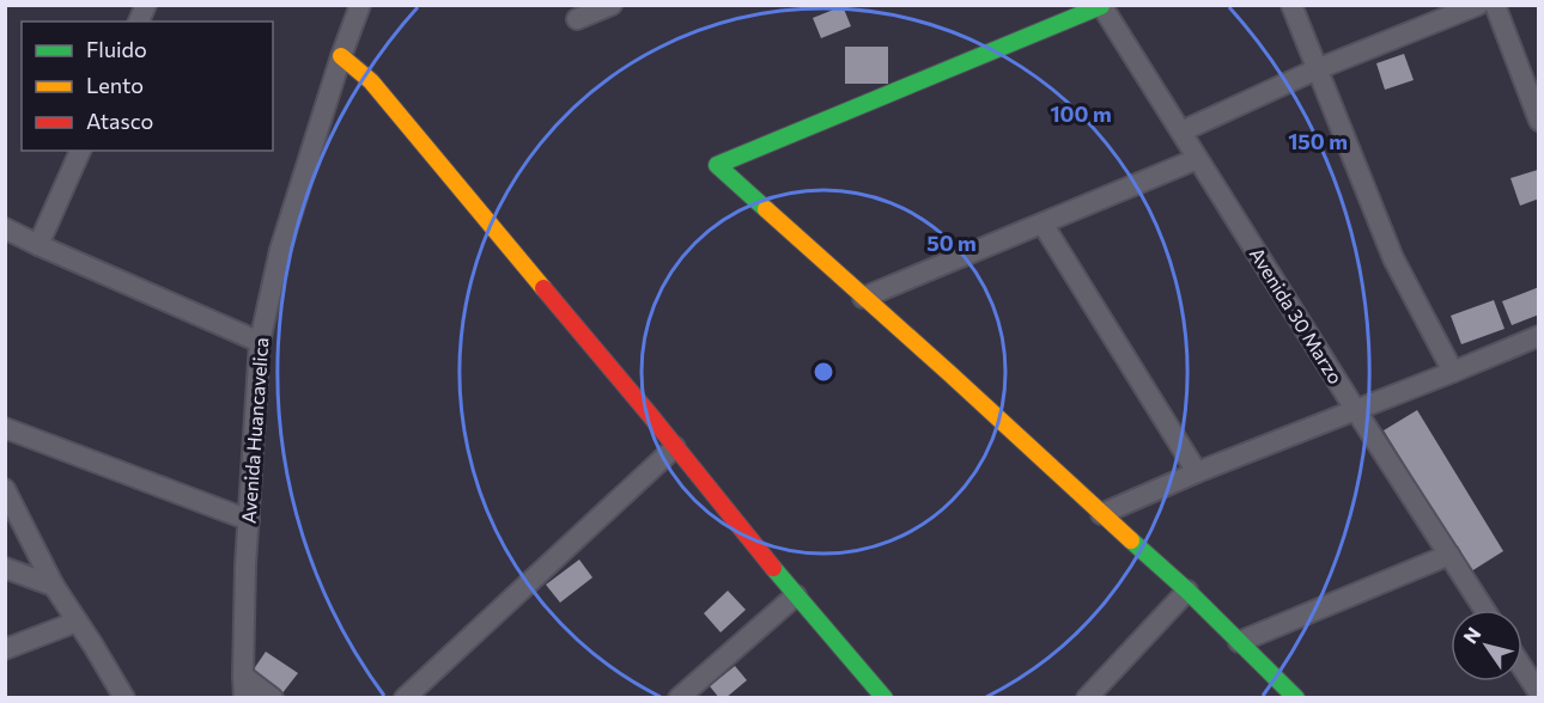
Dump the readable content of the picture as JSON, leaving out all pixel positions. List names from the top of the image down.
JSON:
{
  "streets": {
    "street": ["Avenida 30 Marzo", "Avenida Huancavelica"]
  },
  "legend": ["Fluido", "Lento", "Atasco"],
  "north": "top left",
  "rings": ["100 m", "150 m", "50 m"]
}
